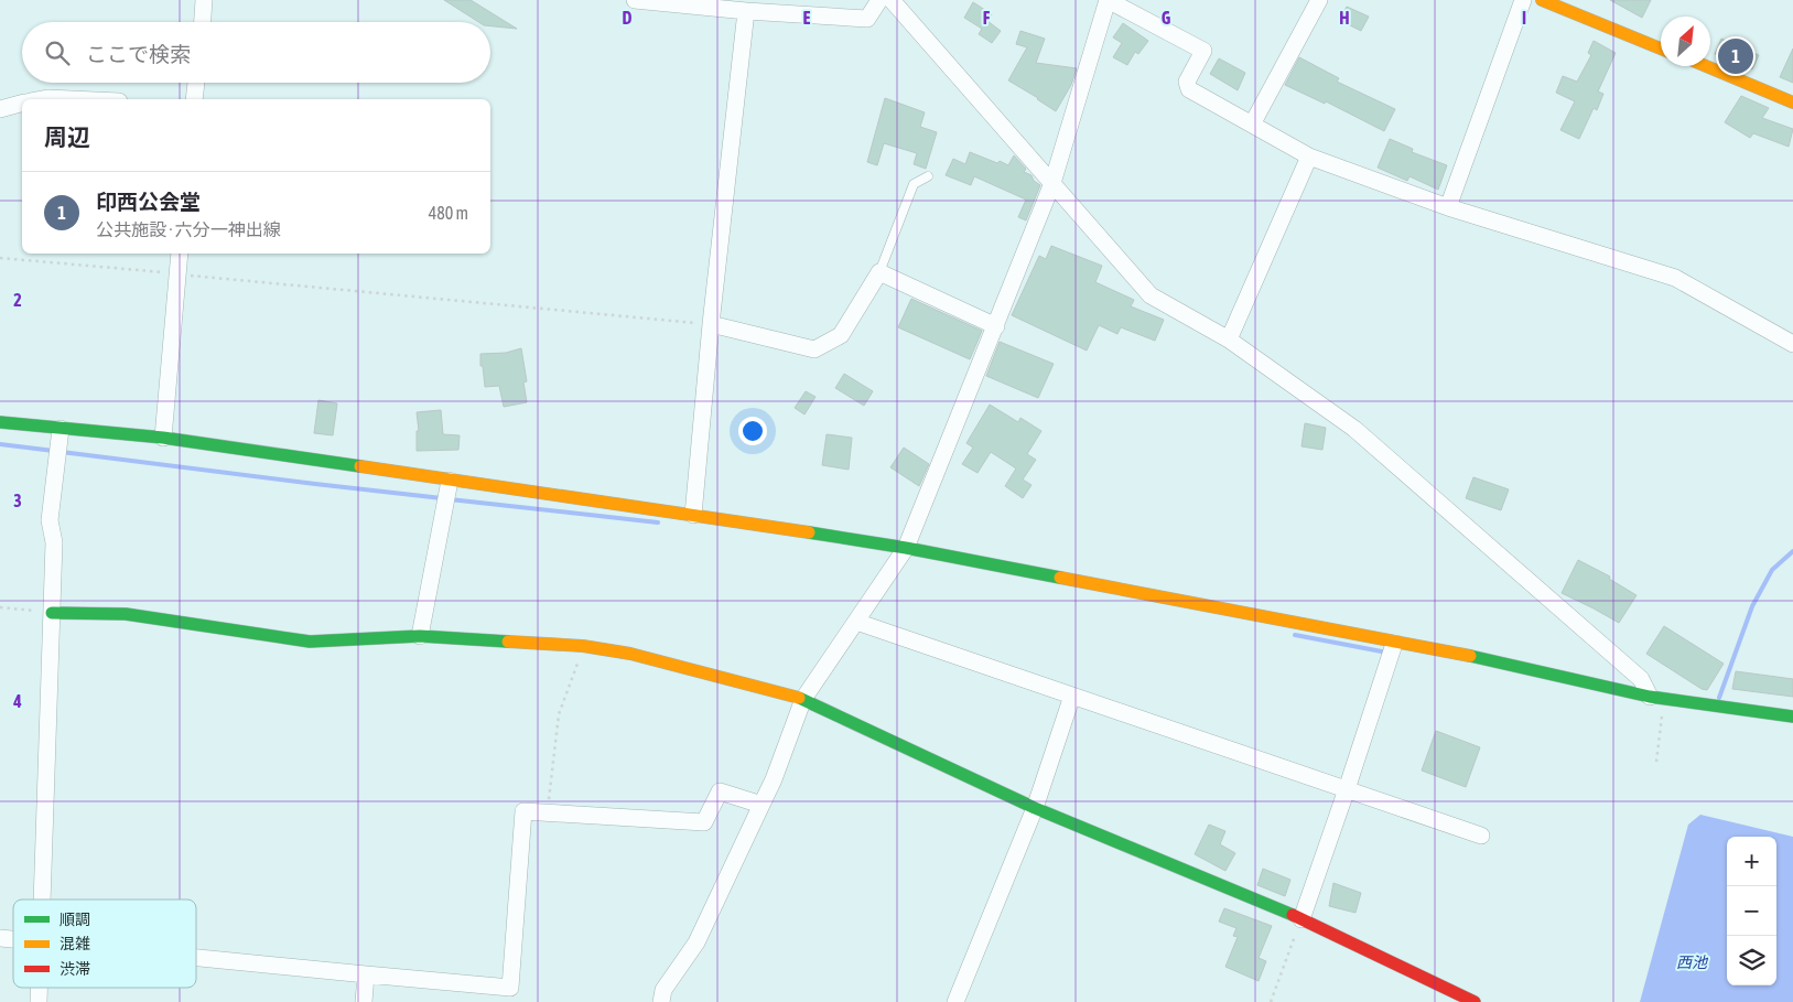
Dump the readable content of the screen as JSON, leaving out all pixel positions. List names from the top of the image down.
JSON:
{
  "water": ["西池"],
  "legend": ["順調", "混雑", "渋滞"],
  "north": "top right",
  "page": {
    "search": "ここで検索",
    "pins": "1",
    "heading": "周辺",
    "list": [
      {
        "mark": "1",
        "name": "印西公会堂",
        "note": "公共施設 · 六分一神出線",
        "value": "480 m"
      }
    ],
    "map_buttons": ["+", "−"]
  },
  "grid": {
    "columns": [
      "D",
      "E",
      "F",
      "G",
      "H",
      "I"
    ],
    "rows": ["2", "3", "4"]
  }
}
